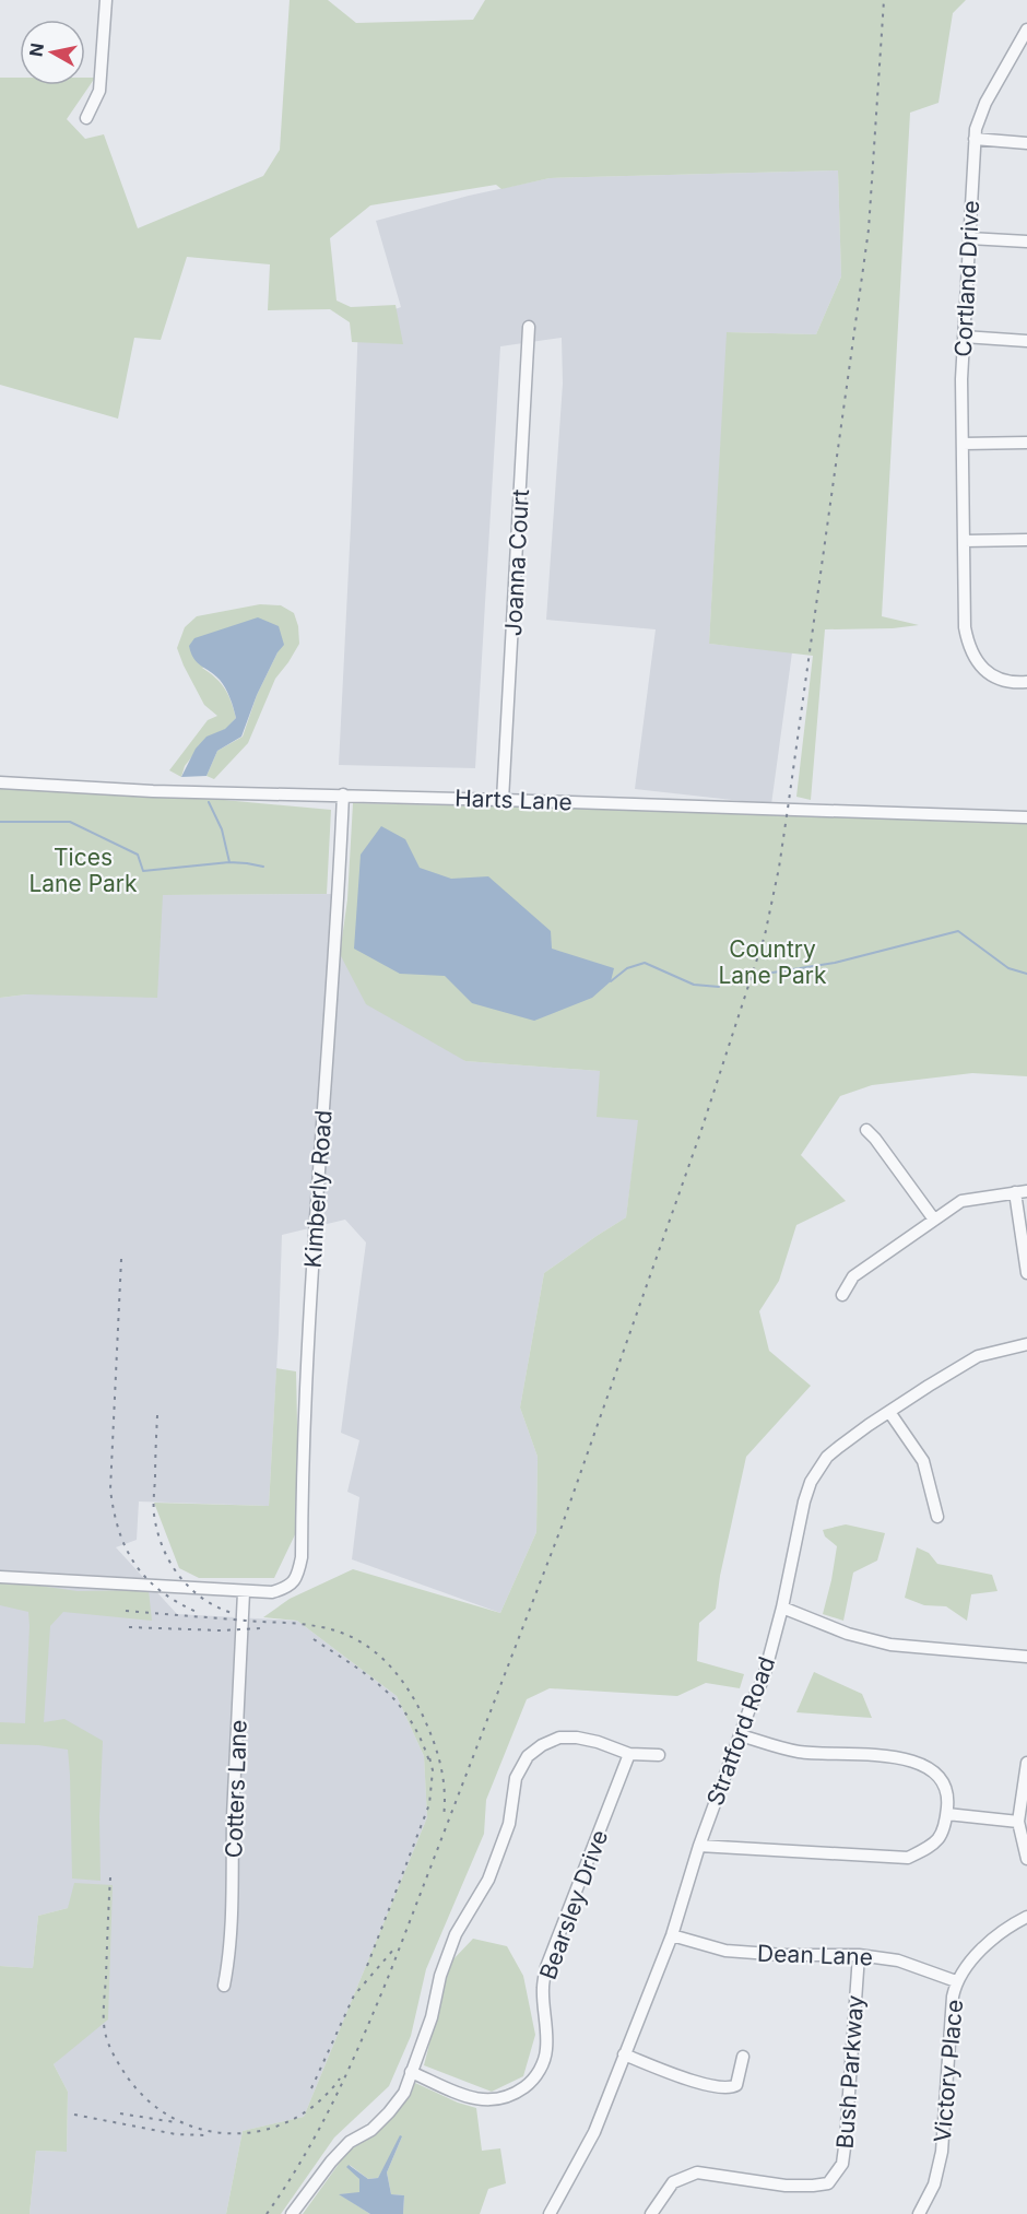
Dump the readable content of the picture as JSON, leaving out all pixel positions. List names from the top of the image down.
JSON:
{
  "streets": {
    "street": [
      "Cortland Drive",
      "Joanna Court",
      "Harts Lane",
      "Kimberly Road",
      "Stratford Road",
      "Cotters Lane",
      "Bearsley Drive",
      "Dean Lane",
      "Victory Place",
      "Bush Parkway"
    ]
  },
  "crossings": [
    ["Joanna Court", "Harts Lane"],
    ["Harts Lane", "Kimberly Road"],
    ["Kimberly Road", "Cotters Lane"],
    ["Stratford Road", "Dean Lane"],
    ["Dean Lane", "Victory Place"],
    ["Dean Lane", "Bush Parkway"]
  ],
  "parks": ["Tices Lane Park", "Country Lane Park"],
  "north": "left"
}
